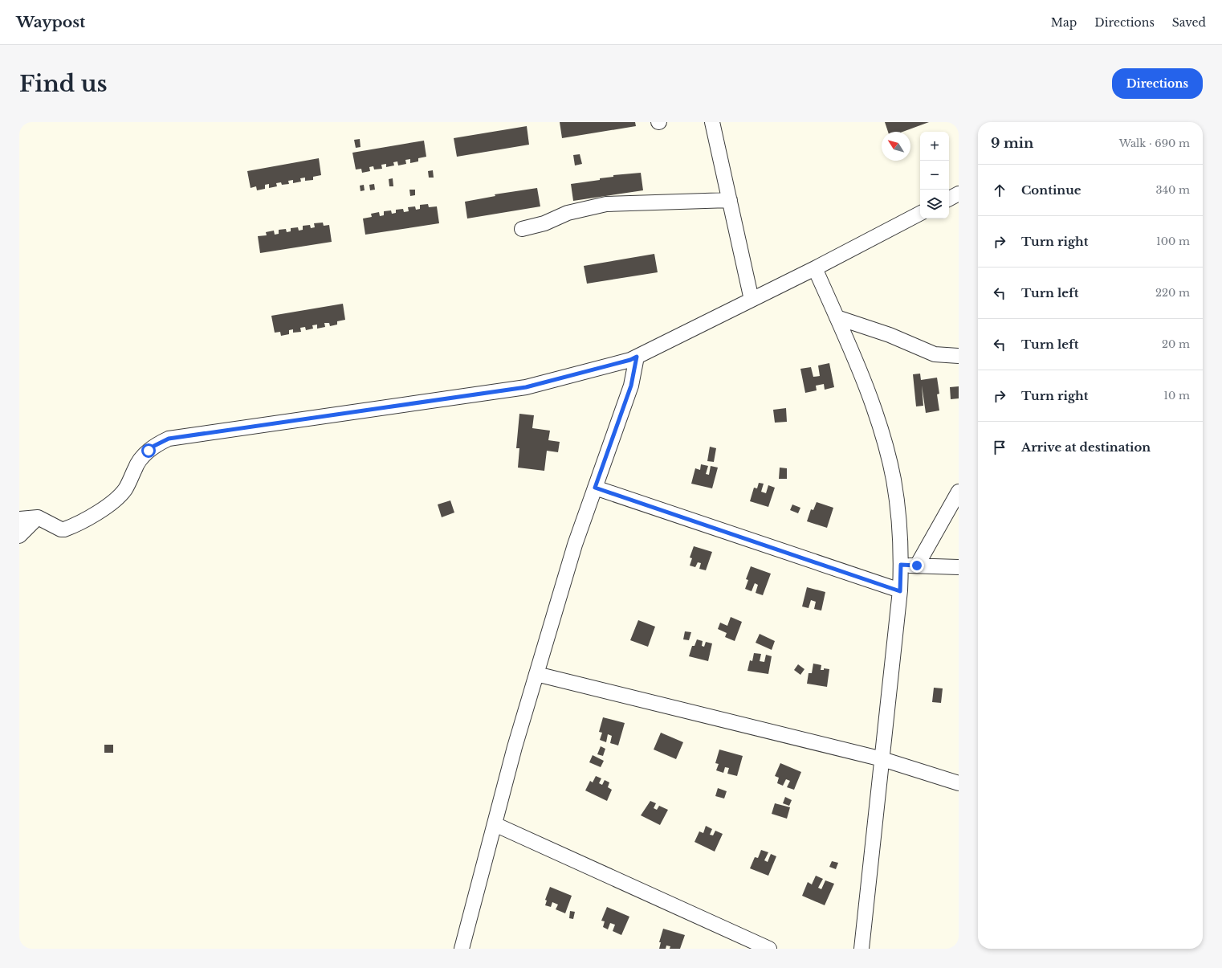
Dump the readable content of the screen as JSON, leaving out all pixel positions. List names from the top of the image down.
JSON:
{
  "north": "top left",
  "page": {
    "header": "Waypost",
    "nav": ["Map", "Directions", "Saved"],
    "buttons": "Directions",
    "title": "Find us",
    "heading": ["9 min", "Walk · 690 m"],
    "map_buttons": ["+", "−"],
    "list": [
      ["Continue", "340 m"],
      ["Turn right", "100 m"],
      ["Turn left", "220 m"],
      ["Turn left", "20 m"],
      ["Turn right", "10 m"],
      "Arrive at destination"
    ]
  }
}
